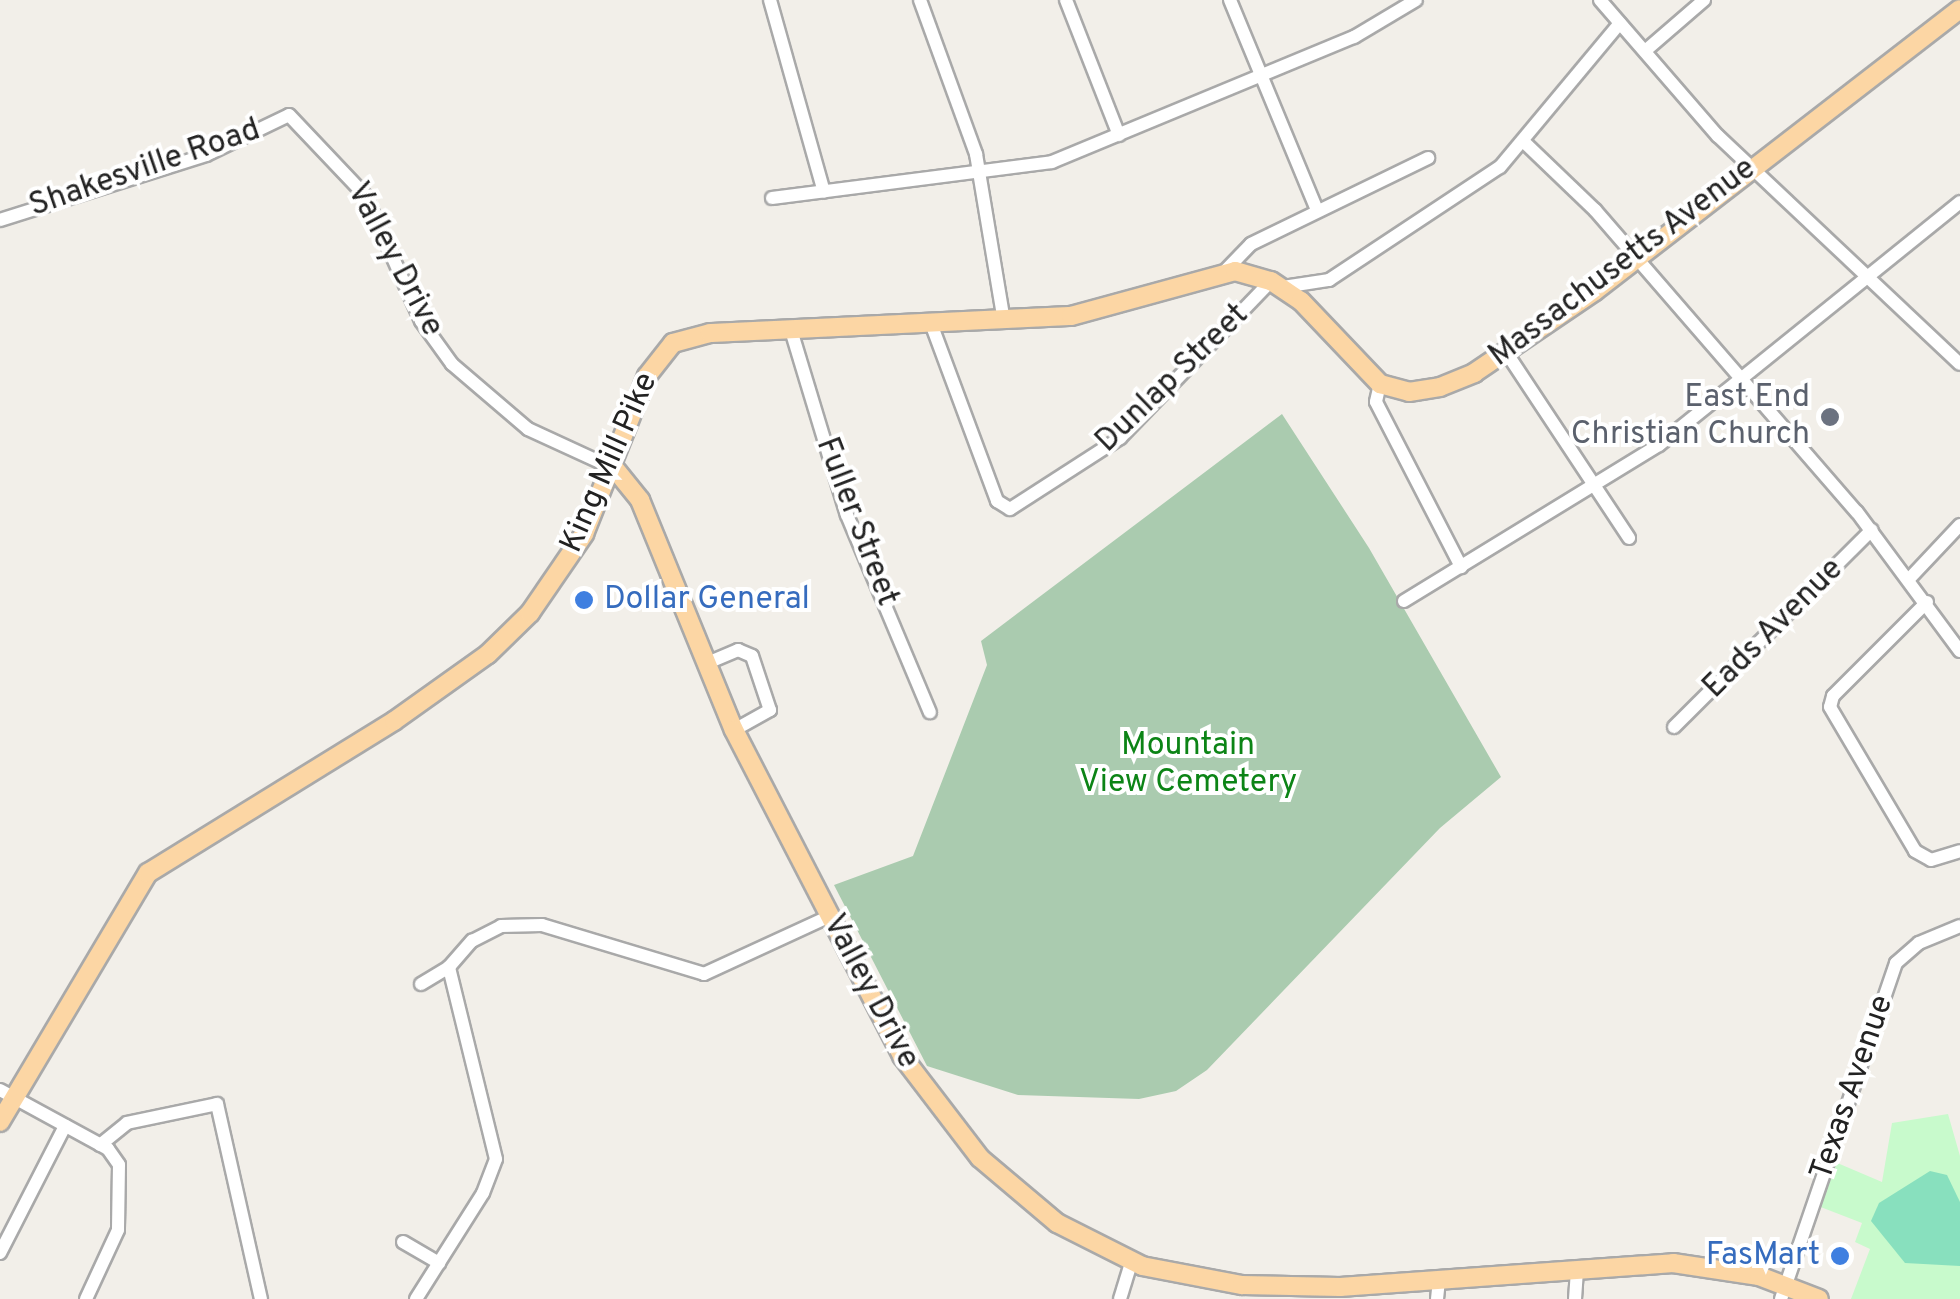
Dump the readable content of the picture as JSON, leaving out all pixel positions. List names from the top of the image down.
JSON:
{
  "streets": {
    "main road": ["Valley Drive", "Massachusetts Avenue", "King Mill Pike"],
    "street": [
      "Shakesville Road",
      "Dunlap Street",
      "Fuller Street",
      "Eads Avenue",
      "Texas Avenue"
    ]
  },
  "crossings": [
    ["Shakesville Road", "Valley Drive"],
    ["Valley Drive", "King Mill Pike"],
    ["Valley Drive", "Texas Avenue"],
    ["Dunlap Street", "King Mill Pike"],
    ["King Mill Pike", "Fuller Street"]
  ],
  "parks": ["Mountain View Cemetery"],
  "places": ["East End Christian Church", "Dollar General", "FasMart"]
}
